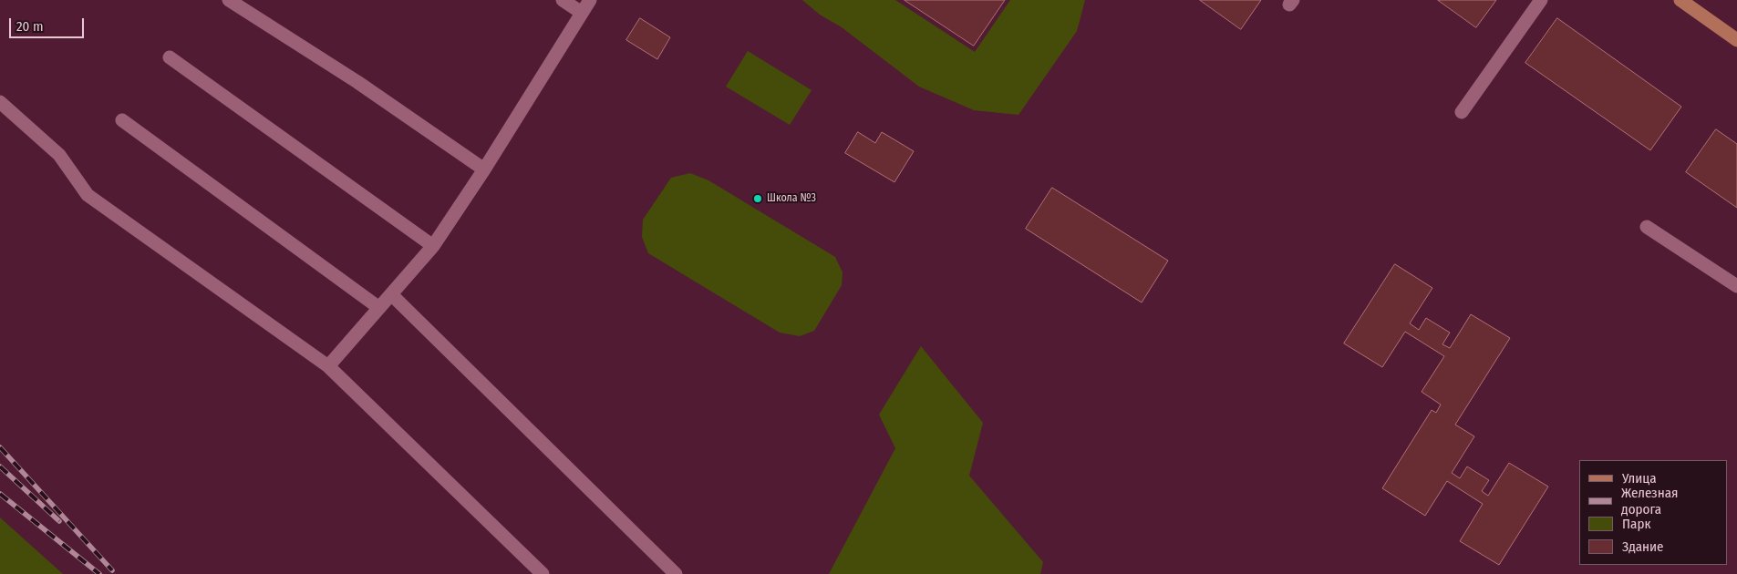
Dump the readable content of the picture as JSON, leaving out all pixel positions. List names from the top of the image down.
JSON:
{
  "places": ["Школа №3"],
  "legend": [
    "Улица",
    "Железная дорога",
    "Парк",
    "Здание"
  ],
  "scale_bar": "20 m"
}
